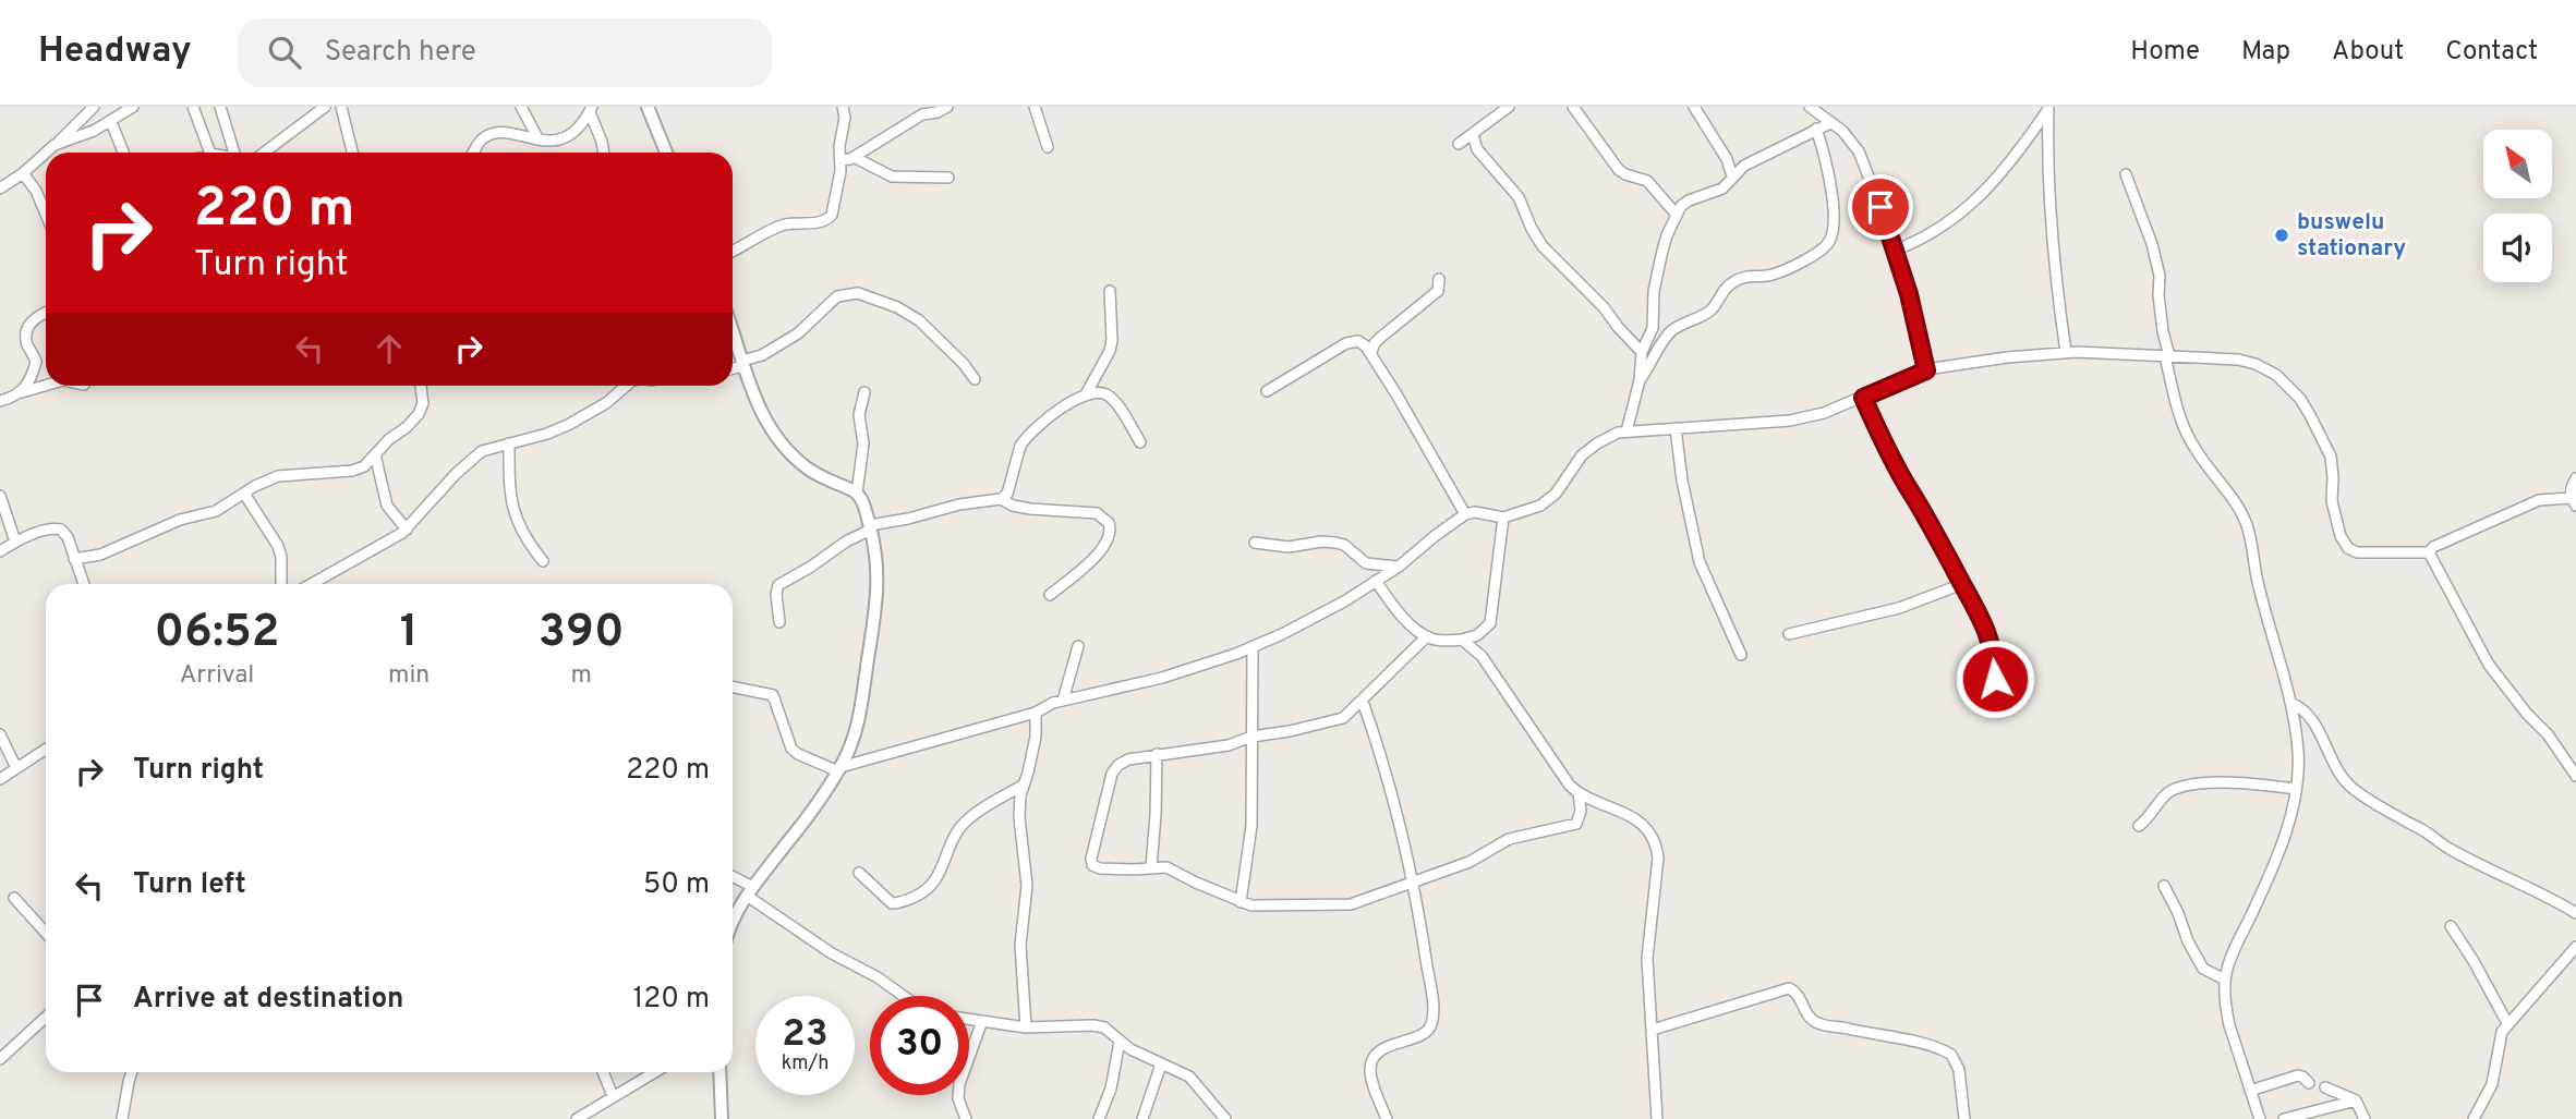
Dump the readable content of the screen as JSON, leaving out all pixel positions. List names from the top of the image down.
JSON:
{
  "places": ["buswelu stationary"],
  "north": "top left",
  "page": {
    "header": "Headway",
    "search": "Search here",
    "nav": [
      "Home",
      "Map",
      "About",
      "Contact"
    ],
    "turn": ["220 m", "Turn right"],
    "eta": [
      "06:52",
      "Arrival",
      "1",
      "min",
      "390",
      "m"
    ],
    "list": [
      {
        "name": "Turn right",
        "value": "220 m"
      },
      {
        "name": "Turn left",
        "value": "50 m"
      },
      {
        "name": "Arrive at destination",
        "value": "120 m"
      }
    ],
    "speed": "23 km/h",
    "limit": "30"
  }
}
